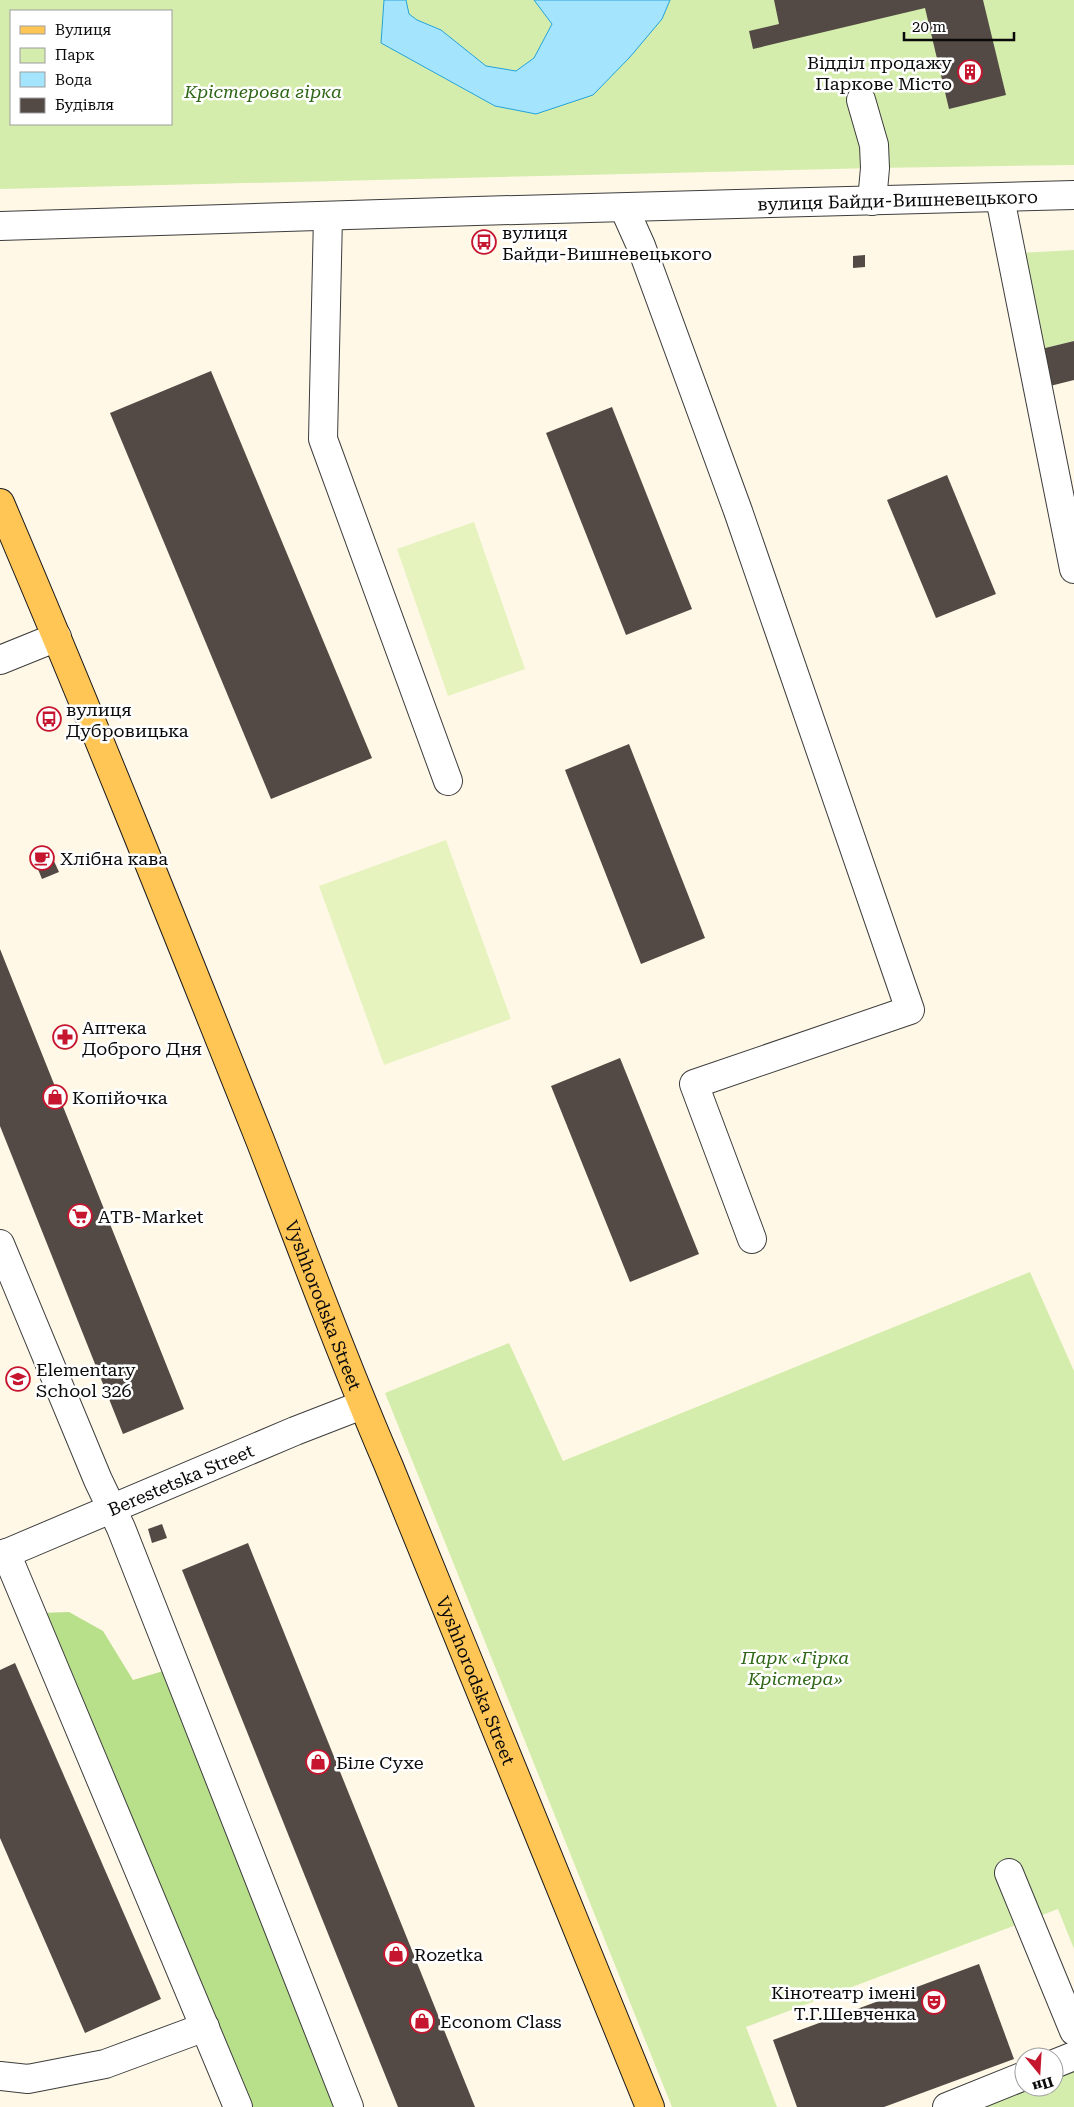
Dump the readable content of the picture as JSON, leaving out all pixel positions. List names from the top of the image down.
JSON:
{
  "streets": {
    "main road": ["Vyshhorodska Street"],
    "street": ["вулиця Байди-Вишневецького", "Berestetska Street"]
  },
  "crossings": [
    ["Vyshhorodska Street", "Berestetska Street"]
  ],
  "parks": ["Крістерова гірка", "Парк «Гірка Крістера»"],
  "places": {
    "building": ["Відділ продажу Паркове Місто"],
    "bus stop": ["вулиця Байди-Вишневецького", "вулиця Дубровицька"],
    "cafe": ["Хлібна кава"],
    "pharmacy": ["Аптека Доброго Дня"],
    "shop": [
      "Копійочка",
      "Біле Сухе",
      "Rozetka",
      "Econom Class"
    ],
    "supermarket": ["ATB-Market"],
    "school or university": ["Elementary School 326"],
    "theatre": ["Кінотеатр імені Т.Г.Шевченка"]
  },
  "legend": [
    "Вулиця",
    "Парк",
    "Вода",
    "Будівля"
  ],
  "scale_bar": "20 m",
  "north": "bottom"
}
